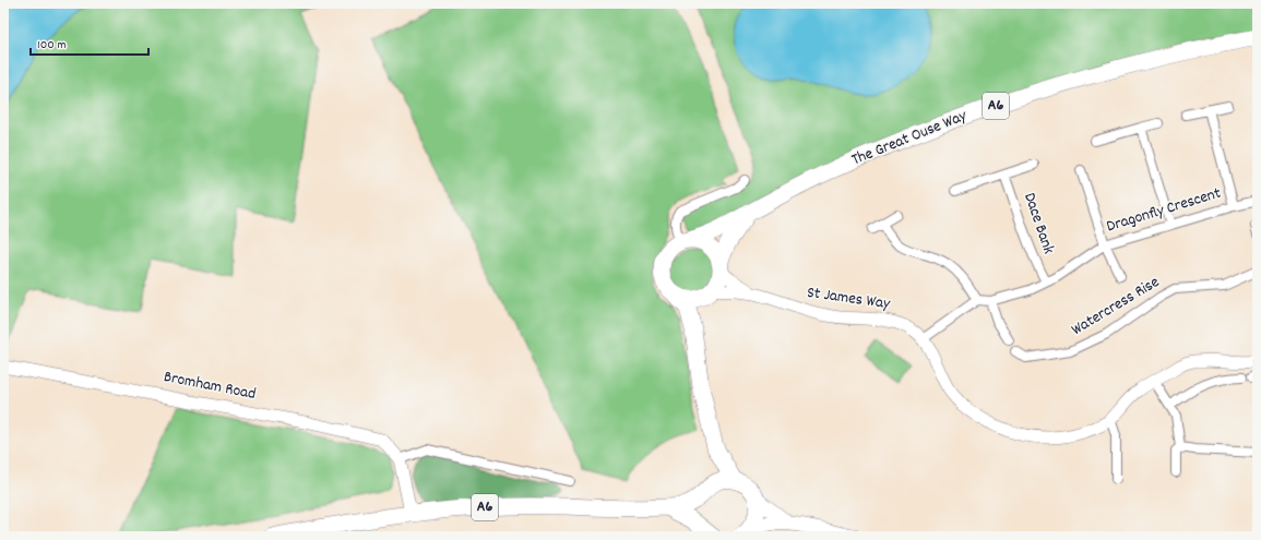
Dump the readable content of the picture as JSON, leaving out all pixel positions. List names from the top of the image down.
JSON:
{
  "streets": {
    "highway": ["A6", "The Great Ouse Way"],
    "street": [
      "Dragonfly Crescent",
      "Dace Bank",
      "St James Way",
      "Watercress Rise",
      "Bromham Road"
    ]
  },
  "crossings": [
    ["A6", "The Great Ouse Way"],
    ["Dragonfly Crescent", "Dace Bank"]
  ],
  "scale_bar": "100 m"
}
